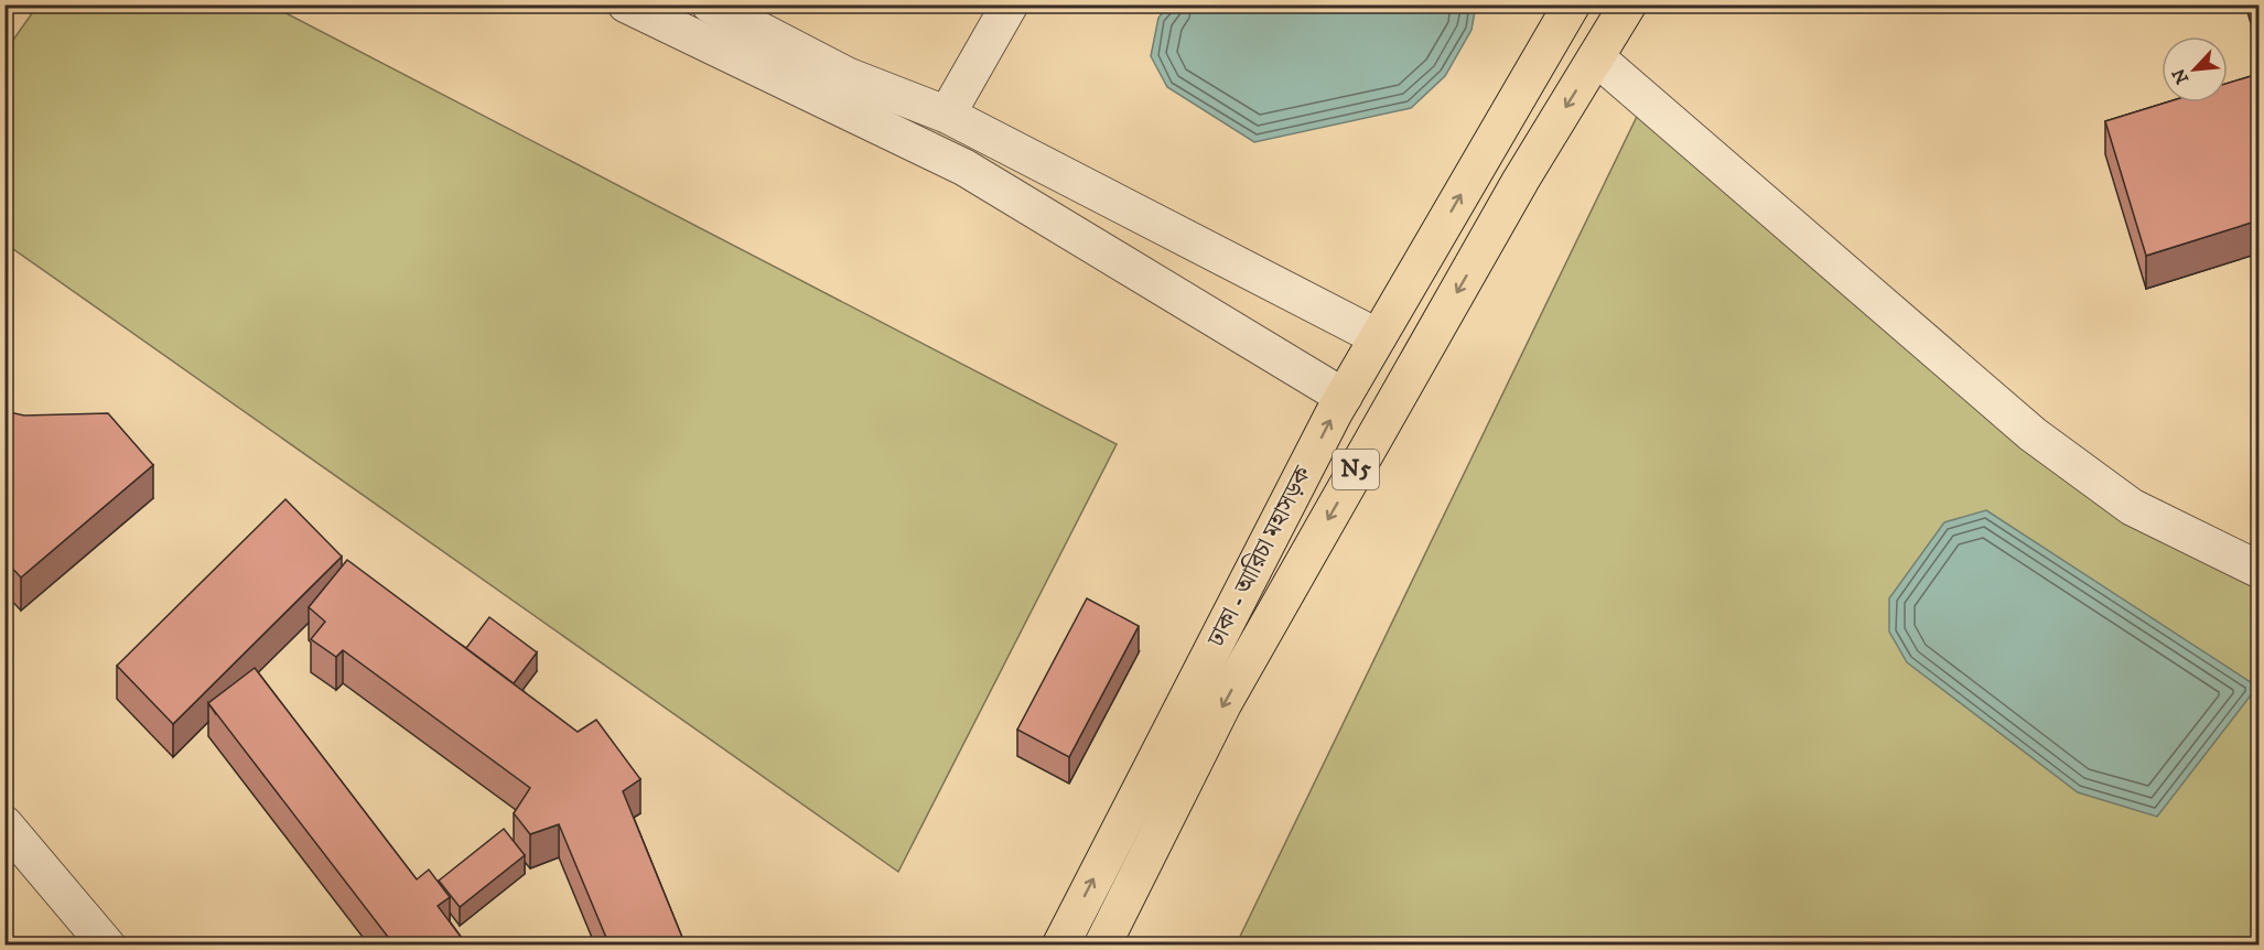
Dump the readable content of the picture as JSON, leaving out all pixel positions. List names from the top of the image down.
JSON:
{
  "streets": {
    "highway": ["N5", "ঢাকা - আরিচা মহাসড়ক"]
  },
  "north": "bottom left"
}
